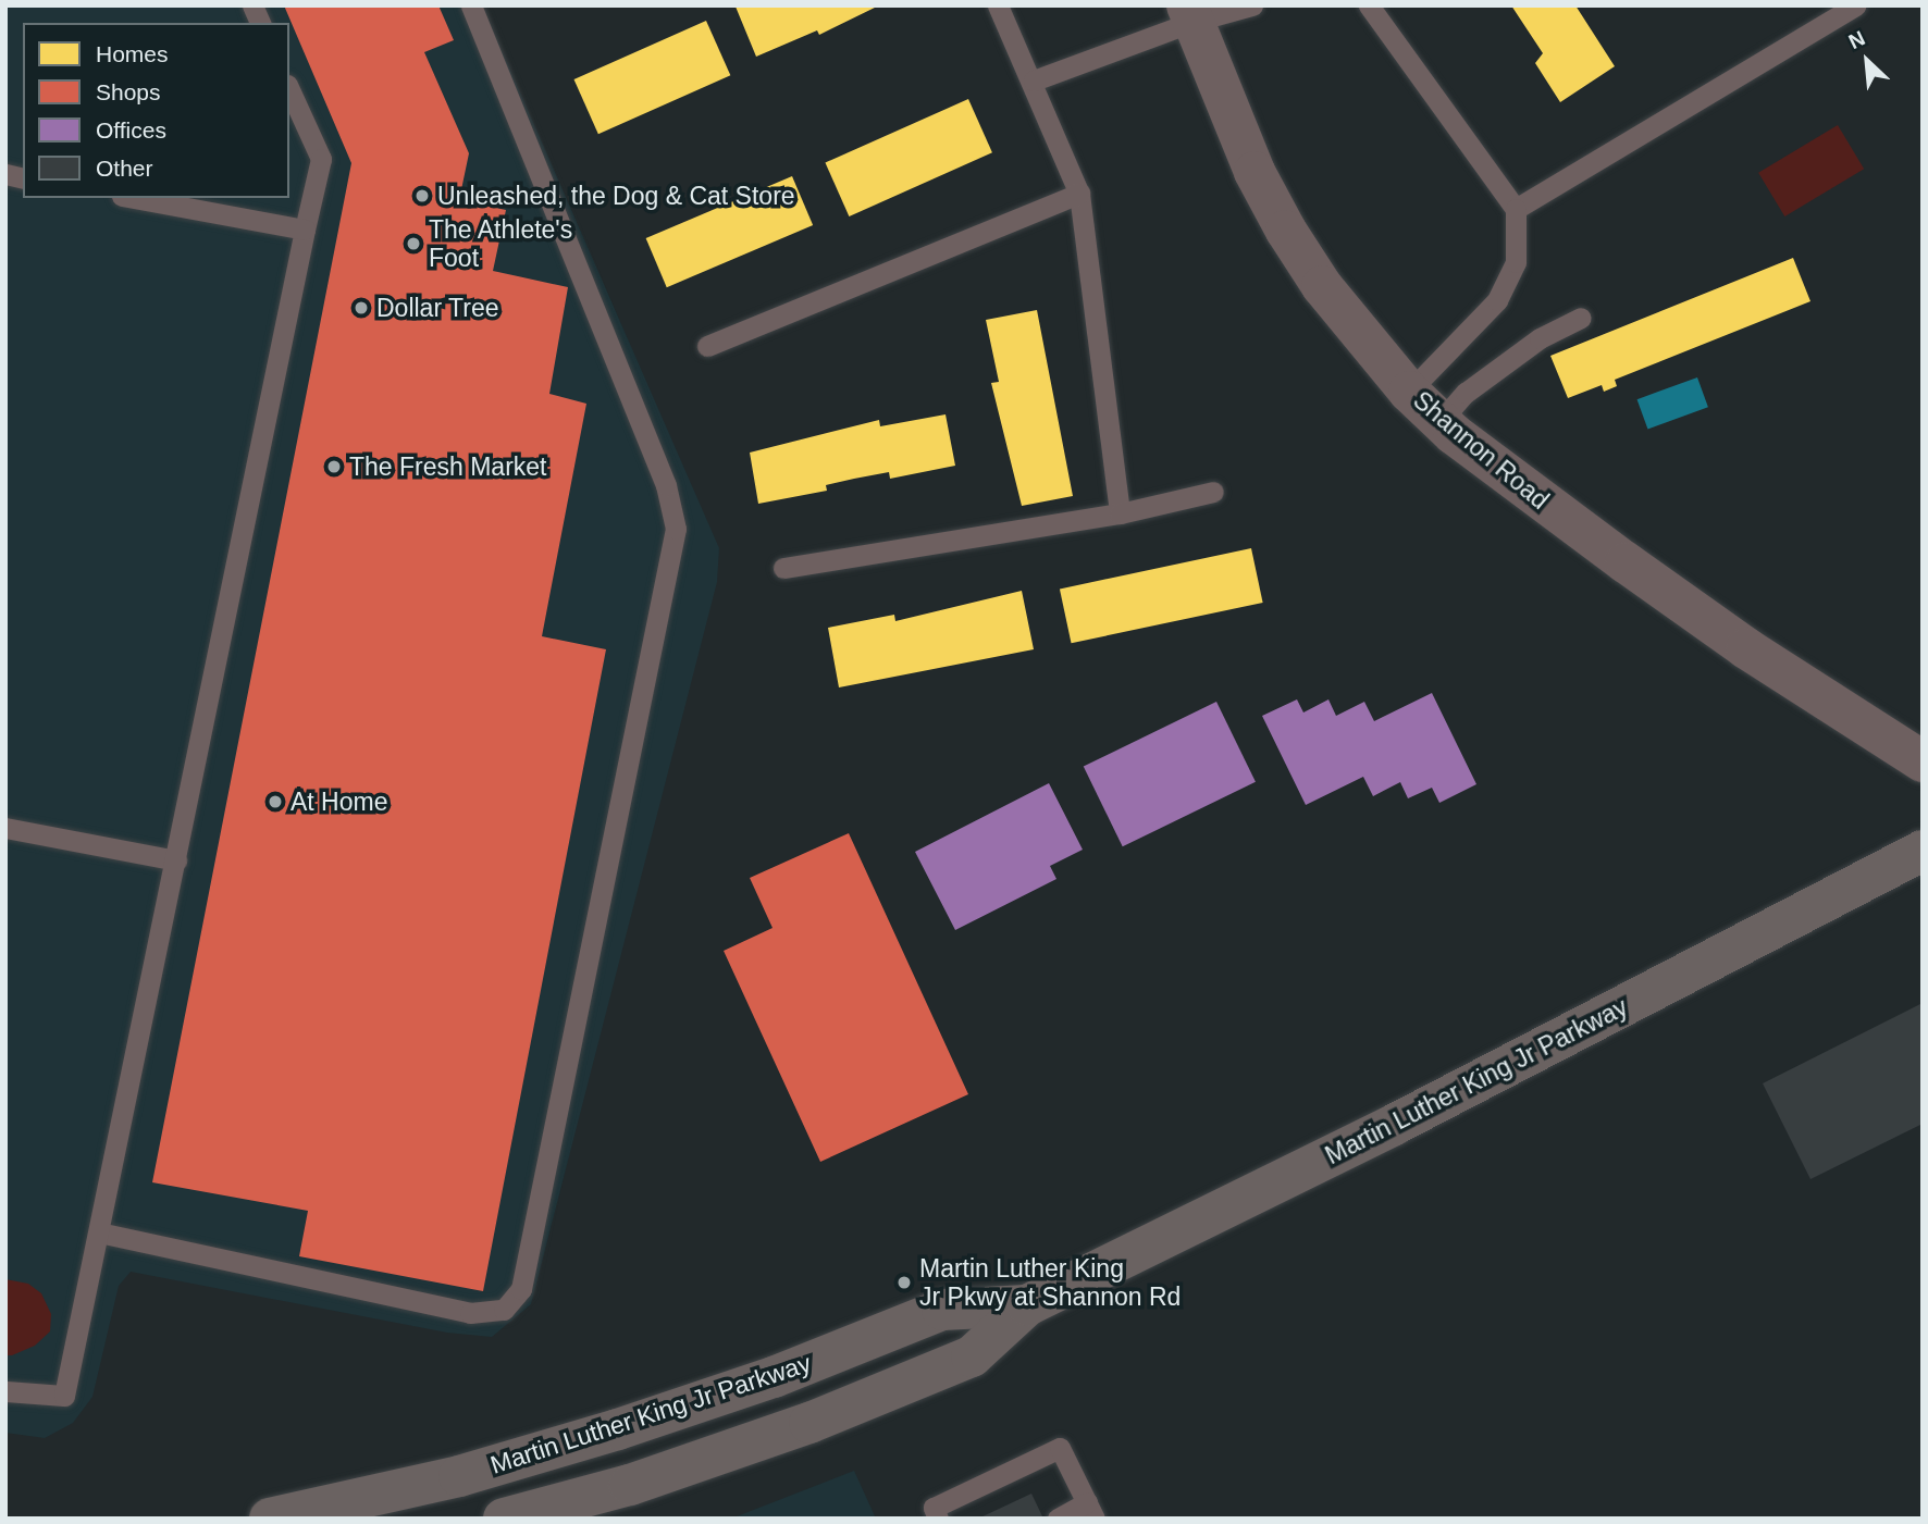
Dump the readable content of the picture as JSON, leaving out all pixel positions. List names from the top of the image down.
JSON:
{
  "streets": {
    "main road": ["Martin Luther King Jr Parkway"],
    "street": ["Shannon Road"]
  },
  "places": [
    "Unleashed, the Dog & Cat Store",
    "The Athlete's Foot",
    "Dollar Tree",
    "The Fresh Market",
    "At Home",
    "Martin Luther King Jr Pkwy at Shannon Rd"
  ],
  "legend": [
    "Homes",
    "Shops",
    "Offices",
    "Other"
  ],
  "north": "top left"
}
